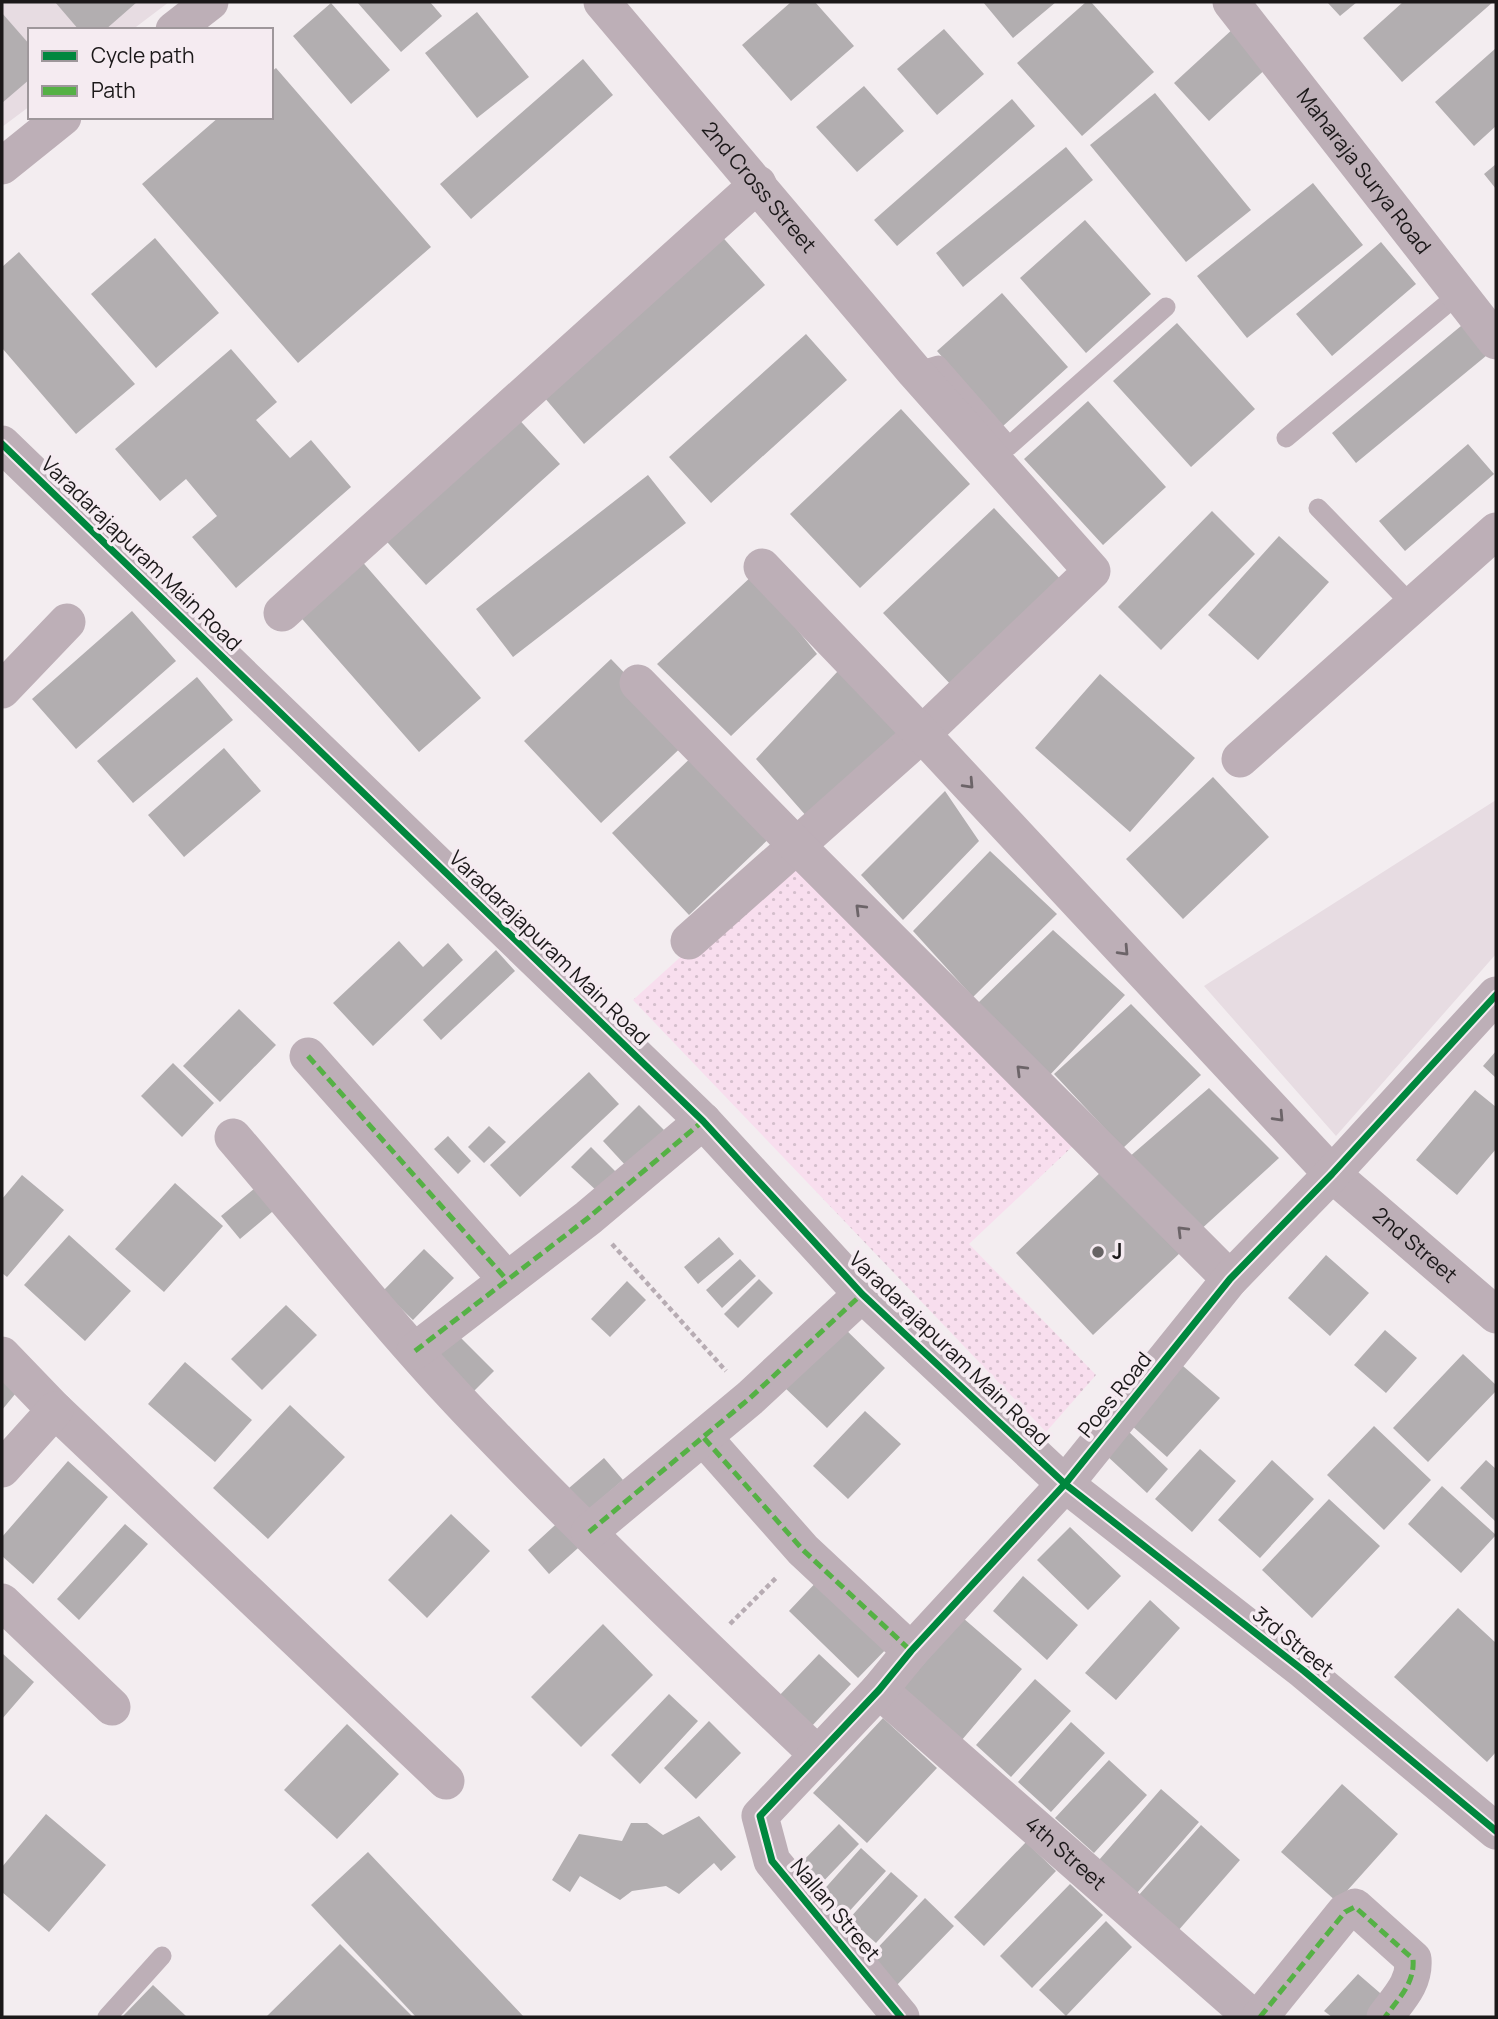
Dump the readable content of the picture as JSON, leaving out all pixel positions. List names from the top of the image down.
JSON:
{
  "streets": {
    "street": [
      "Maharaja Surya Road",
      "2nd Cross Street",
      "Varadarajapuram Main Road",
      "2nd Street",
      "Poes Road",
      "3rd Street",
      "4th Street",
      "Nallan Street"
    ]
  },
  "crossings": [
    ["2nd Cross Street", "2nd Street"],
    ["Varadarajapuram Main Road", "Poes Road"],
    ["Varadarajapuram Main Road", "3rd Street"],
    ["2nd Street", "Poes Road"],
    ["Poes Road", "3rd Street"],
    ["Poes Road", "4th Street"],
    ["Poes Road", "Nallan Street"]
  ],
  "places": ["J"],
  "legend": ["Cycle path", "Path"]
}
